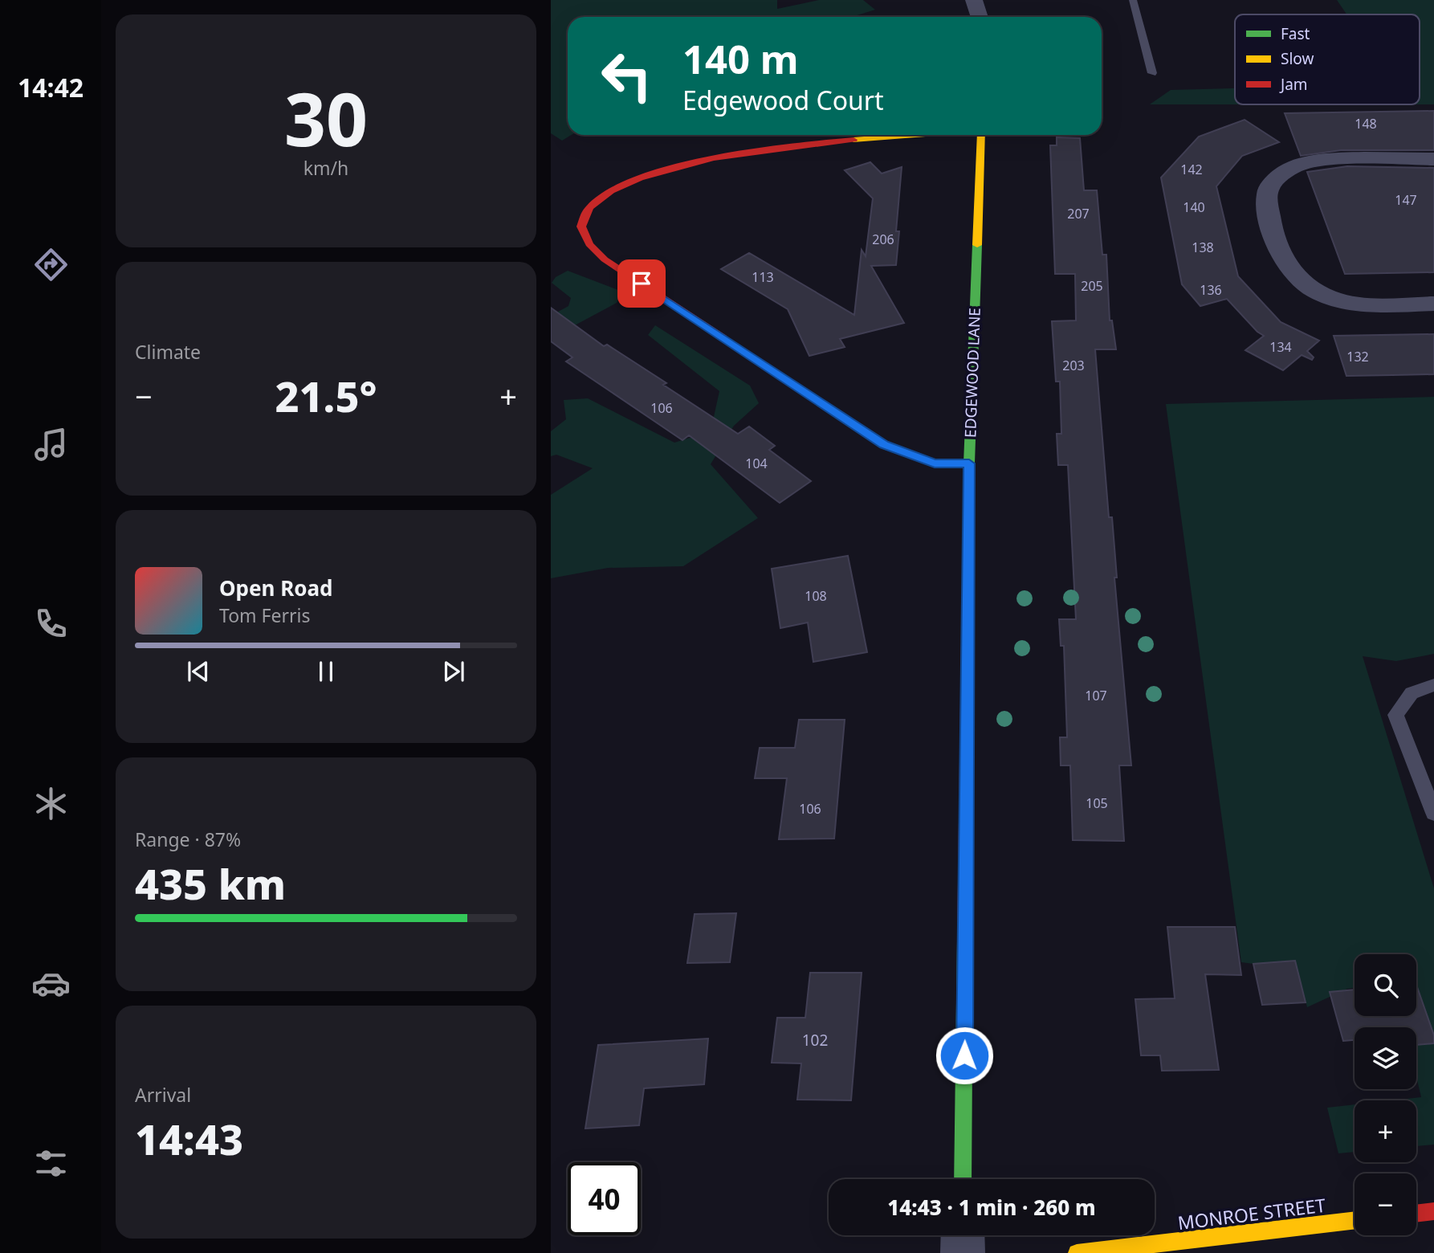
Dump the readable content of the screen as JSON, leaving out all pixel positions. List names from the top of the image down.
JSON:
{
  "streets": {
    "street": ["EDGEWOOD LANE", "MONROE STREET"]
  },
  "house_numbers": [
    "148",
    "142",
    "147",
    "140",
    "207",
    "206",
    "138",
    "113",
    "205",
    "136",
    "134",
    "132",
    "203",
    "106",
    "104",
    "108",
    "107",
    "105",
    "106",
    "102"
  ],
  "legend": ["Fast", "Slow", "Jam"],
  "page": {
    "tabs": "14:42",
    "tile": [
      ["30", "km/h"],
      "Climate",
      ["Range · 87%", "435 km"],
      ["Arrival", "14:43"]
    ],
    "turn": ["140 m", "Edgewood Court"],
    "heat": ["−", "21.5°", "+"],
    "song": ["Open Road", "Tom Ferris"],
    "map_buttons": ["+", "−"],
    "limit": "40",
    "trip": "14:43 · 1 min · 260 m"
  }
}
